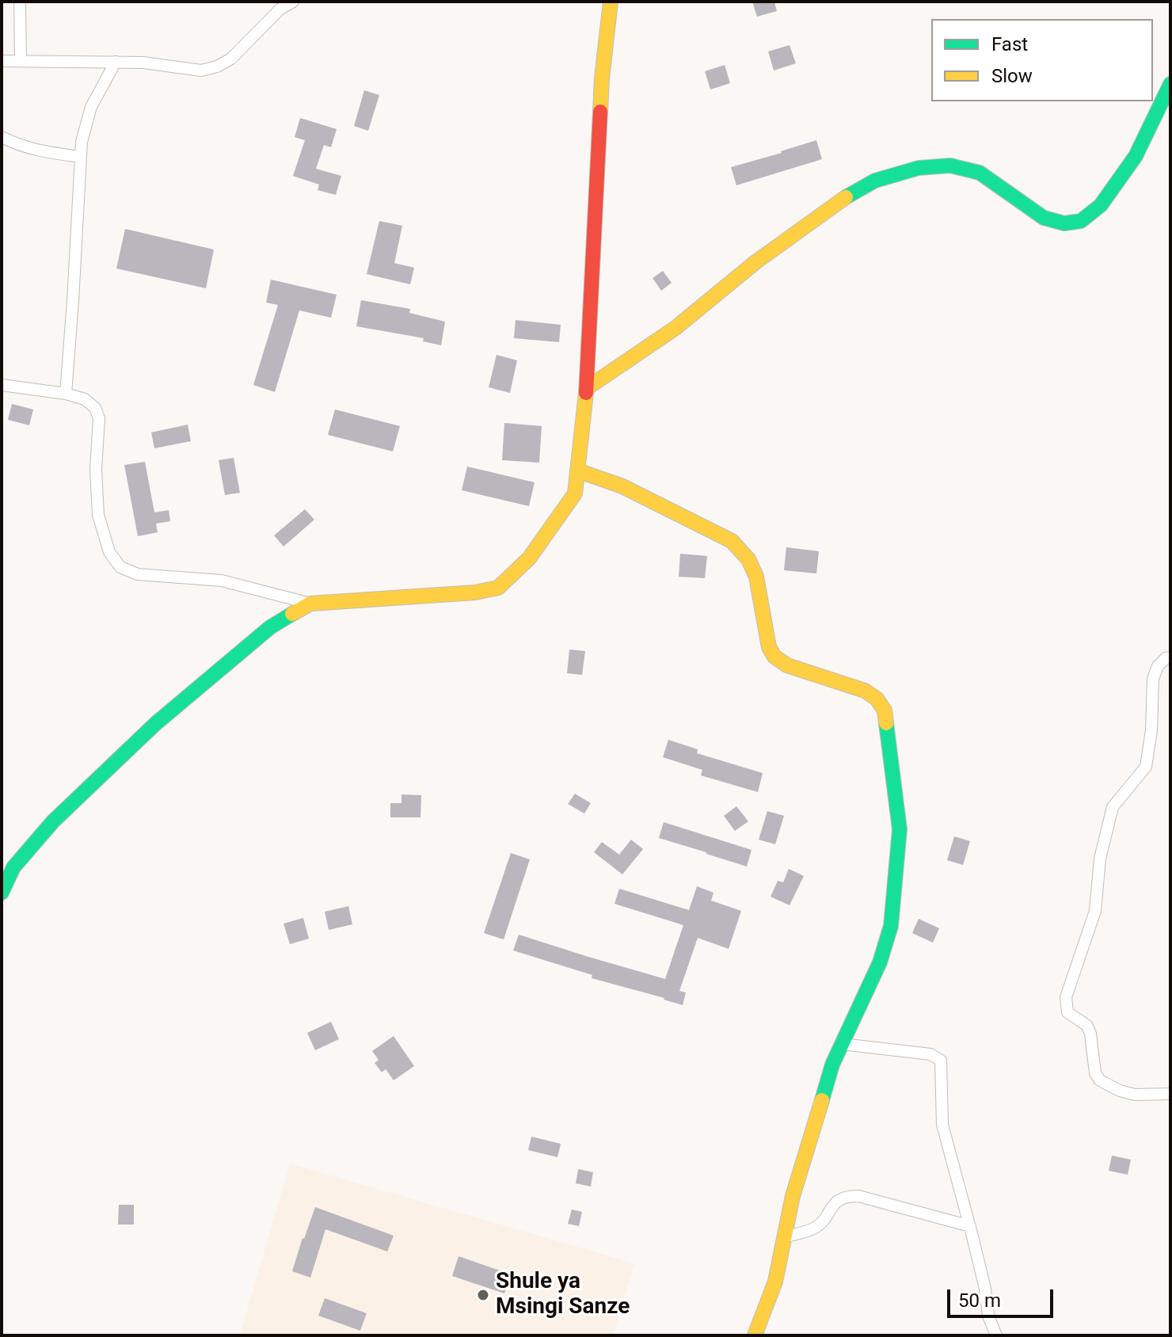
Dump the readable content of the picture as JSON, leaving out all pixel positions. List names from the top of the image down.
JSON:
{
  "places": ["Shule ya Msingi Sanze"],
  "legend": ["Fast", "Slow"],
  "scale_bar": "50 m"
}
